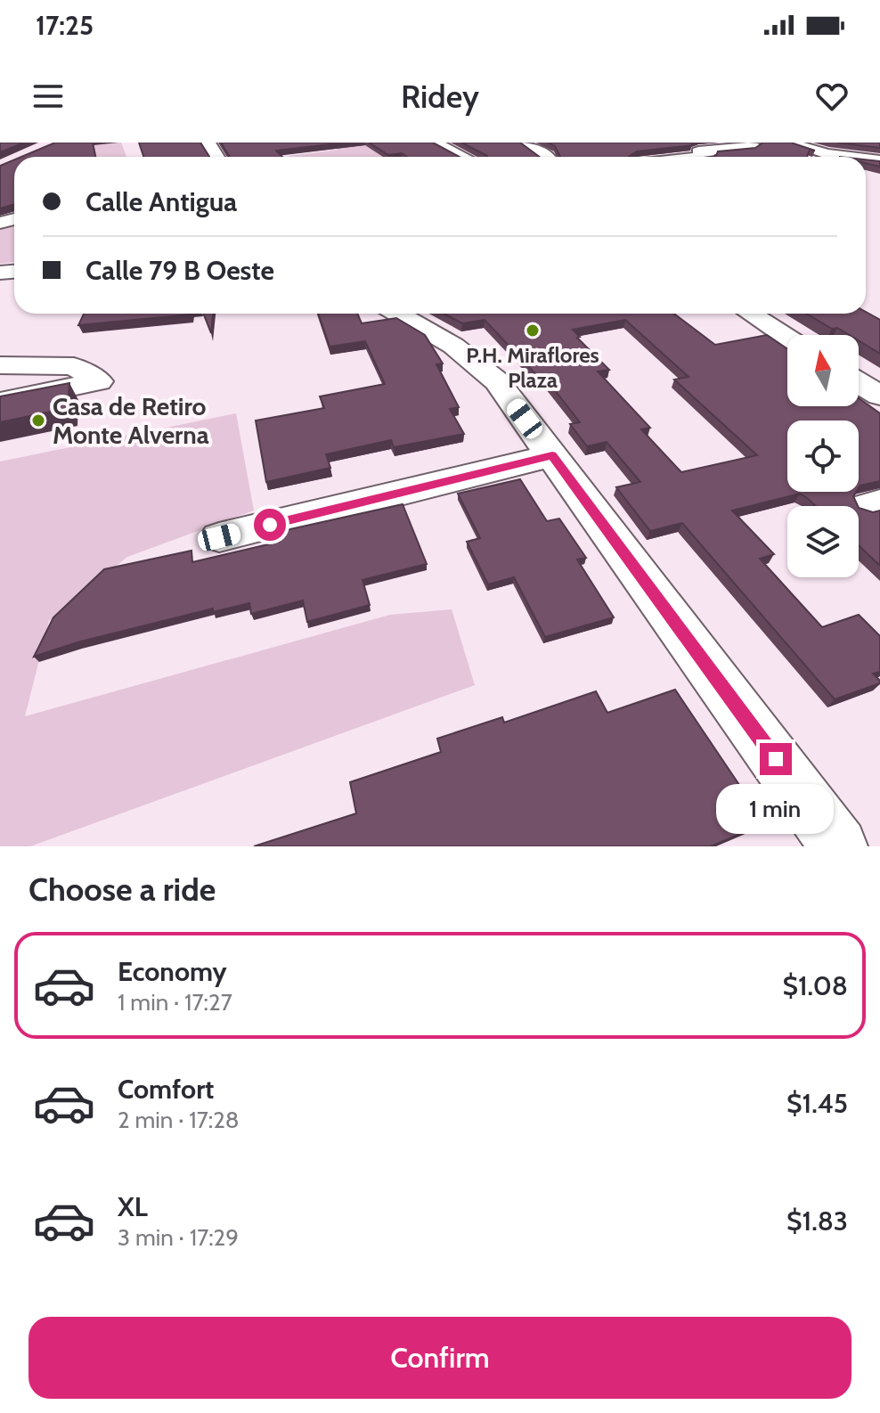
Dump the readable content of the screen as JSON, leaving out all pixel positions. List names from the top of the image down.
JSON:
{
  "places": ["P.H. Miraflores Plaza", "Casa de Retiro Monte Alverna"],
  "north": "top",
  "page": {
    "status": "17:25",
    "header": "Ridey",
    "banner": ["Calle Antigua", "Calle 79 B Oeste"],
    "bubble": "1 min",
    "heading": "Choose a ride",
    "list": [
      {
        "name": "Economy",
        "note": "1 min · 17:27",
        "value": "$1.08"
      },
      {
        "name": "Comfort",
        "note": "2 min · 17:28",
        "value": "$1.45"
      },
      {
        "name": "XL",
        "note": "3 min · 17:29",
        "value": "$1.83"
      }
    ],
    "buttons": "Confirm"
  }
}
